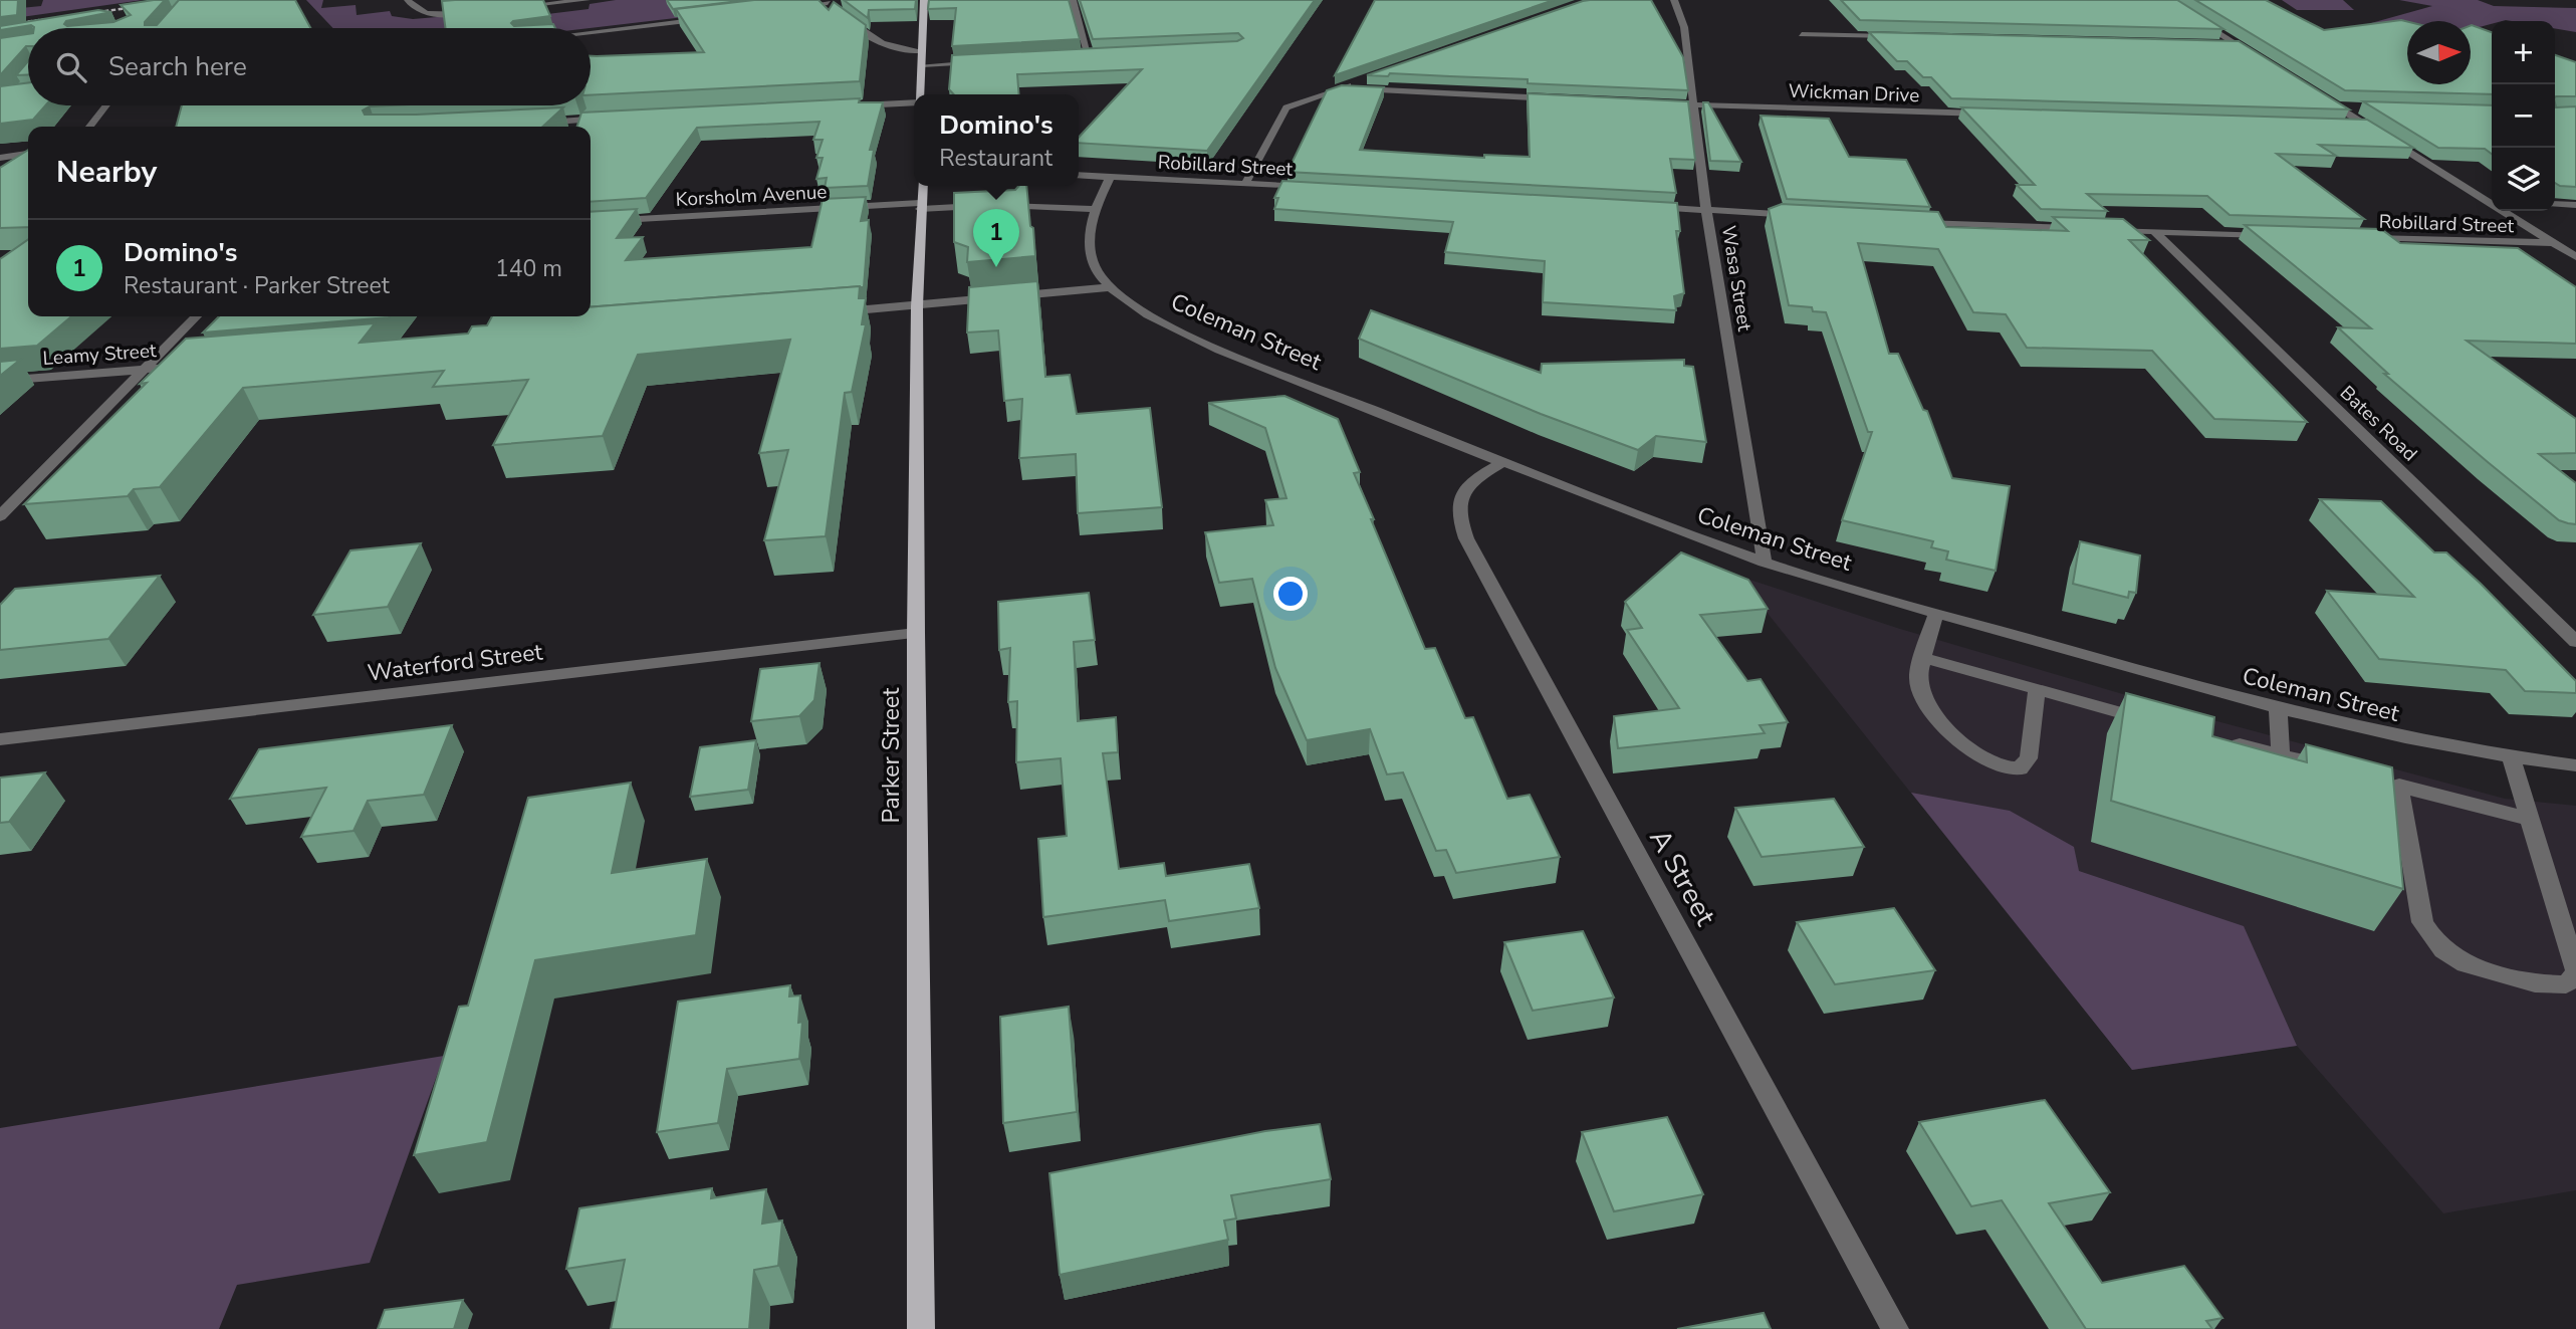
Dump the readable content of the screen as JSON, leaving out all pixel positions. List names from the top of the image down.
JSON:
{
  "streets": {
    "main road": ["Parker Street"],
    "street": [
      "Wickman Drive",
      "Robillard Street",
      "Korsholm Avenue",
      "Wasa Street",
      "Coleman Street",
      "Leamy Street",
      "Bates Road",
      "Waterford Street",
      "A Street"
    ]
  },
  "crossings": [
    ["Wickman Drive", "Wasa Street"],
    ["Robillard Street", "Coleman Street"],
    ["Korsholm Avenue", "Parker Street"],
    ["Wasa Street", "Coleman Street"],
    ["Coleman Street", "A Street"],
    ["Waterford Street", "Parker Street"]
  ],
  "north": "right",
  "page": {
    "map_buttons": ["+", "−"],
    "search": "Search here",
    "popup": ["Domino's", "Restaurant"],
    "heading": "Nearby",
    "pins": "1",
    "list": [
      {
        "mark": "1",
        "name": "Domino's",
        "note": "Restaurant · Parker Street",
        "value": "140 m"
      }
    ]
  }
}
